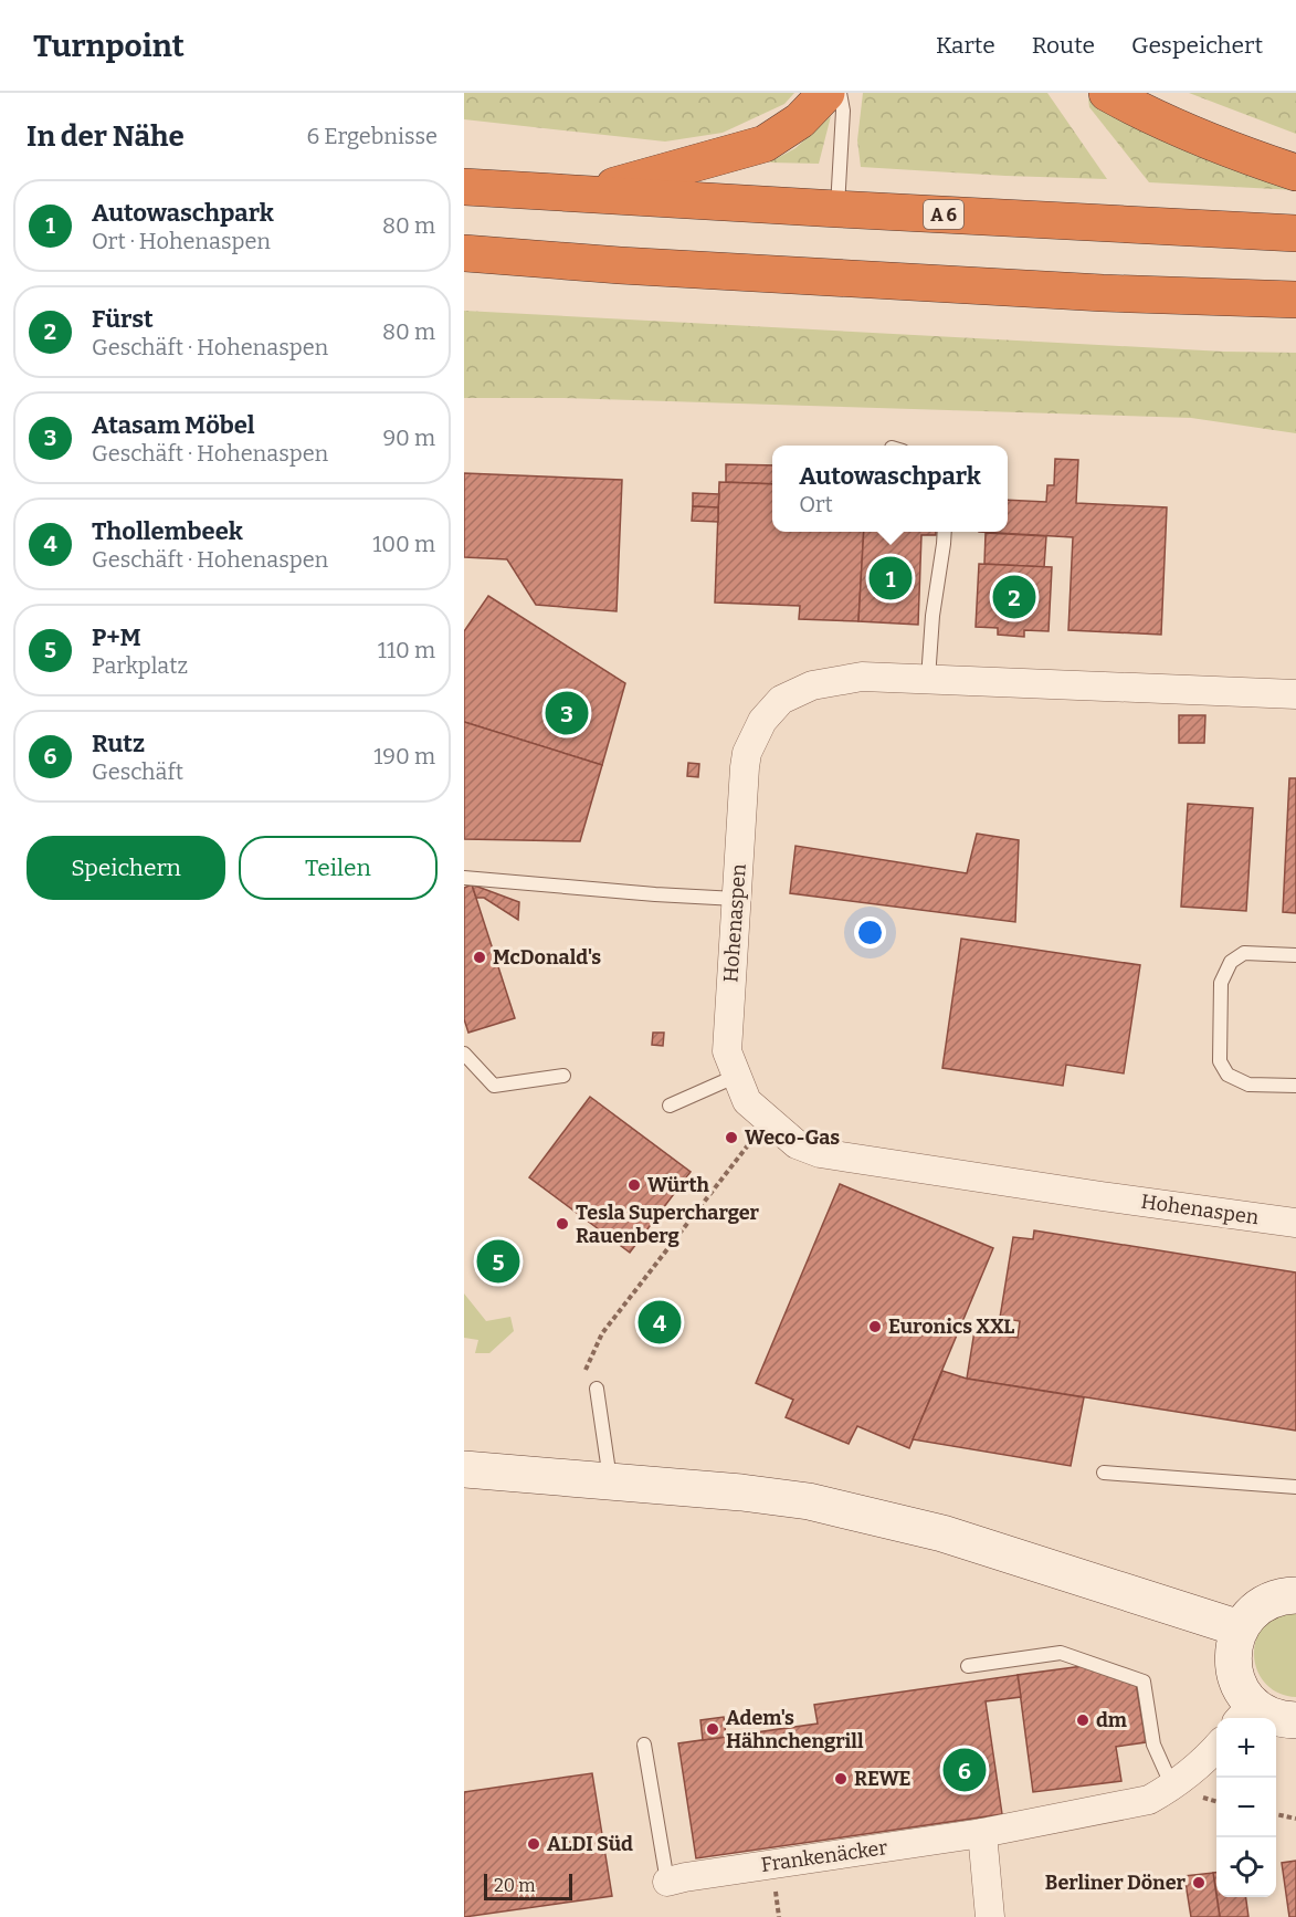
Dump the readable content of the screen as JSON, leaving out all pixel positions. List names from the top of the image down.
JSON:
{
  "streets": {
    "highway": ["A 6"],
    "street": ["Hohenaspen", "Frankenäcker"]
  },
  "places": [
    "McDonald's",
    "Weco-Gas",
    "Würth",
    "Tesla Supercharger Rauenberg",
    "Euronics XXL",
    "dm",
    "Adem's Hähnchengrill",
    "REWE",
    "ALDI Süd",
    "Berliner Döner"
  ],
  "scale_bar": "20 m",
  "page": {
    "header": "Turnpoint",
    "nav": ["Karte", "Route", "Gespeichert"],
    "heading": ["In der Nähe", "6 Ergebnisse"],
    "list": [
      {
        "mark": "1",
        "name": "Autowaschpark",
        "note": "Ort · Hohenaspen",
        "value": "80 m"
      },
      {
        "mark": "2",
        "name": "Fürst",
        "note": "Geschäft · Hohenaspen",
        "value": "80 m"
      },
      {
        "mark": "3",
        "name": "Atasam Möbel",
        "note": "Geschäft · Hohenaspen",
        "value": "90 m"
      },
      {
        "mark": "4",
        "name": "Thollembeek",
        "note": "Geschäft · Hohenaspen",
        "value": "100 m"
      },
      {
        "mark": "5",
        "name": "P+M",
        "note": "Parkplatz",
        "value": "110 m"
      },
      {
        "mark": "6",
        "name": "Rutz",
        "note": "Geschäft",
        "value": "190 m"
      }
    ],
    "popup": ["Autowaschpark", "Ort"],
    "pins": [
      "1",
      "2",
      "3",
      "5",
      "4",
      "6"
    ],
    "buttons": ["Speichern", "Teilen"],
    "map_buttons": ["+", "−"],
    "scale": "20 m"
  }
}
